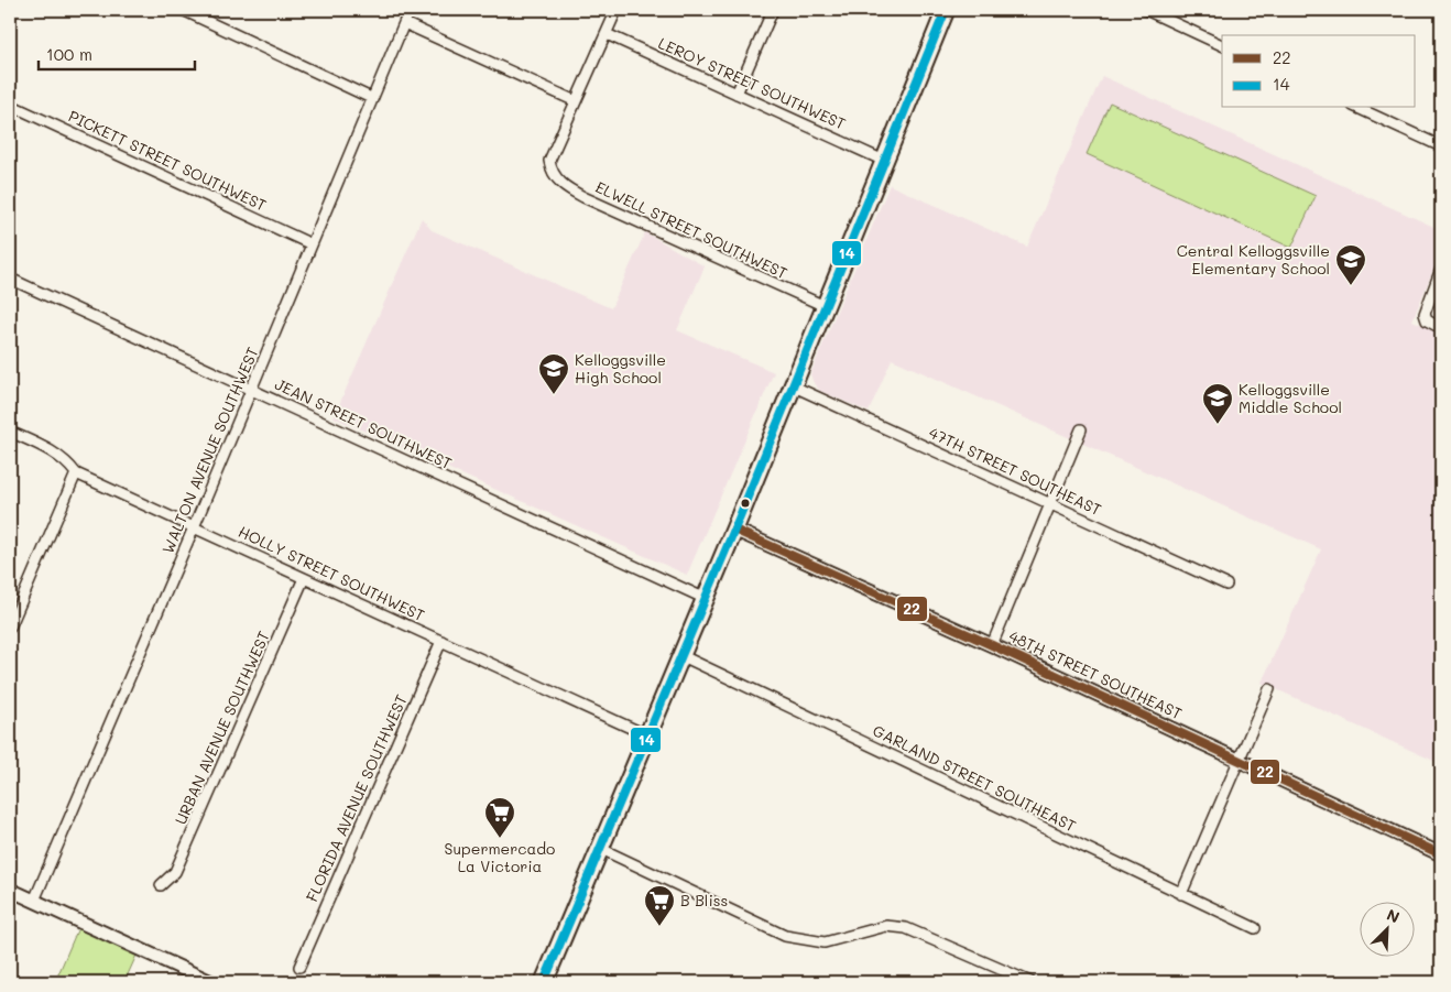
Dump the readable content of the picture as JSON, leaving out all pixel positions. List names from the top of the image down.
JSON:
{
  "streets": {
    "street": [
      "LEROY STREET SOUTHWEST",
      "PICKETT STREET SOUTHWEST",
      "ELWELL STREET SOUTHWEST",
      "JEAN STREET SOUTHWEST",
      "WALTON AVENUE SOUTHWEST",
      "47TH STREET SOUTHEAST",
      "HOLLY STREET SOUTHWEST",
      "48TH STREET SOUTHEAST",
      "URBAN AVENUE SOUTHWEST",
      "GARLAND STREET SOUTHEAST",
      "FLORIDA AVENUE SOUTHWEST"
    ]
  },
  "crossings": [
    ["PICKETT STREET SOUTHWEST", "WALTON AVENUE SOUTHWEST"],
    ["JEAN STREET SOUTHWEST", "WALTON AVENUE SOUTHWEST"],
    ["WALTON AVENUE SOUTHWEST", "HOLLY STREET SOUTHWEST"],
    ["HOLLY STREET SOUTHWEST", "URBAN AVENUE SOUTHWEST"],
    ["HOLLY STREET SOUTHWEST", "FLORIDA AVENUE SOUTHWEST"]
  ],
  "places": {
    "school or university": ["Central Kelloggsville Elementary School", "Kelloggsville High School", "Kelloggsville Middle School"],
    "supermarket": ["Supermercado La Victoria", "B Bliss"]
  },
  "lines": ["transit line 14", "transit line 22"],
  "legend": ["22", "14"],
  "scale_bar": "100 m",
  "north": "top right"
}
